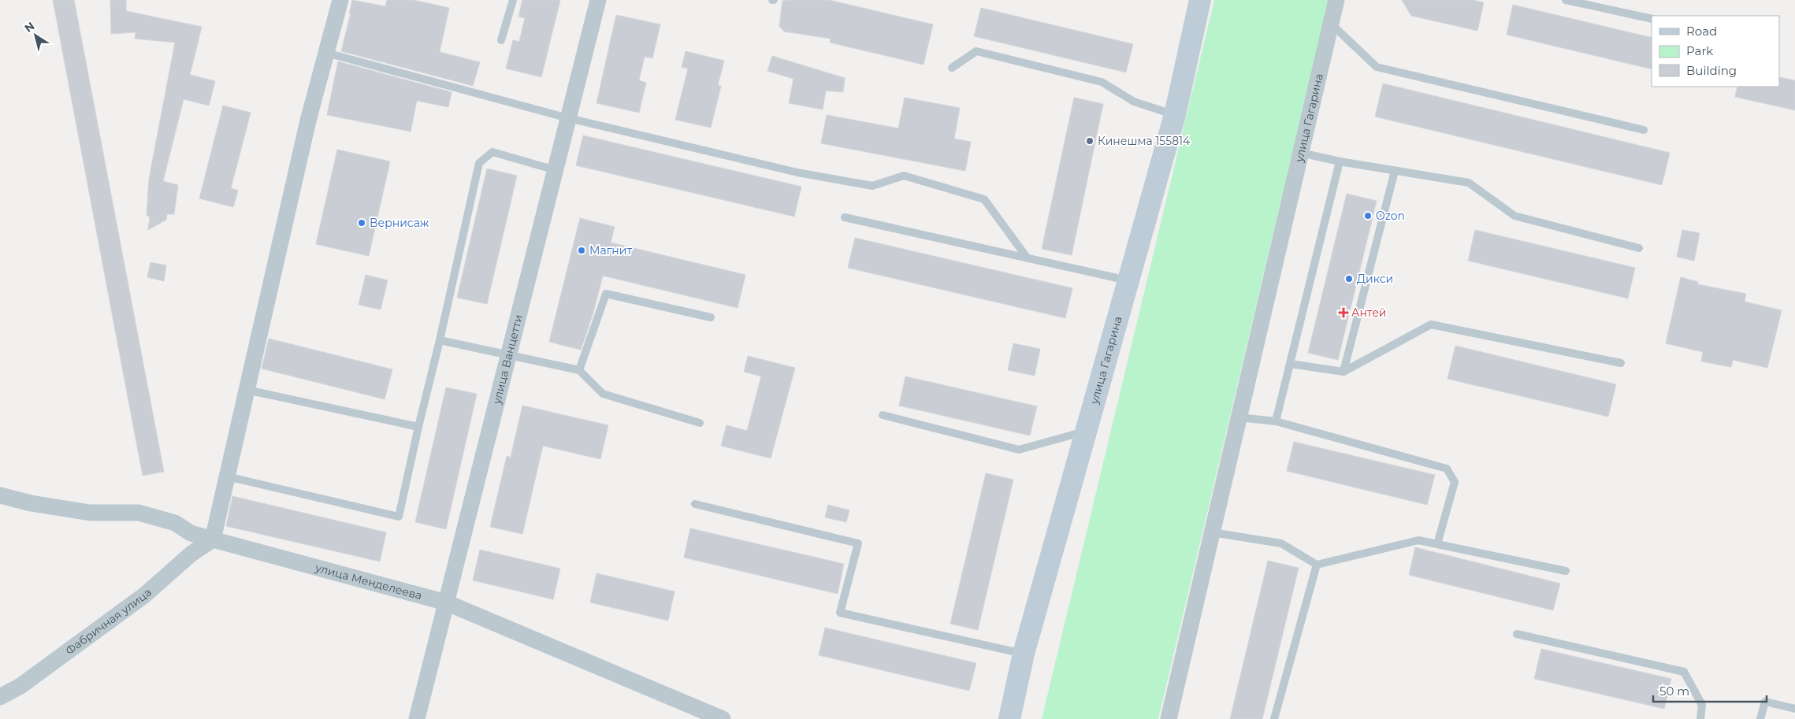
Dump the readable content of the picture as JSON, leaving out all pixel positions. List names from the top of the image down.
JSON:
{
  "streets": {
    "street": [
      "улица Гагарина",
      "улица Ванцетти",
      "улица Менделеева",
      "Фабричная улица"
    ]
  },
  "crossings": [
    ["улица Ванцетти", "улица Менделеева"],
    ["улица Менделеева", "Фабричная улица"]
  ],
  "places": {
    "other": [
      "Кинешма 155814",
      "Ozon",
      "Вернисаж",
      "Магнит",
      "Дикси"
    ],
    "health": ["Антей"]
  },
  "legend": ["Road", "Park", "Building"],
  "scale_bar": "50 m",
  "north": "top left"
}
